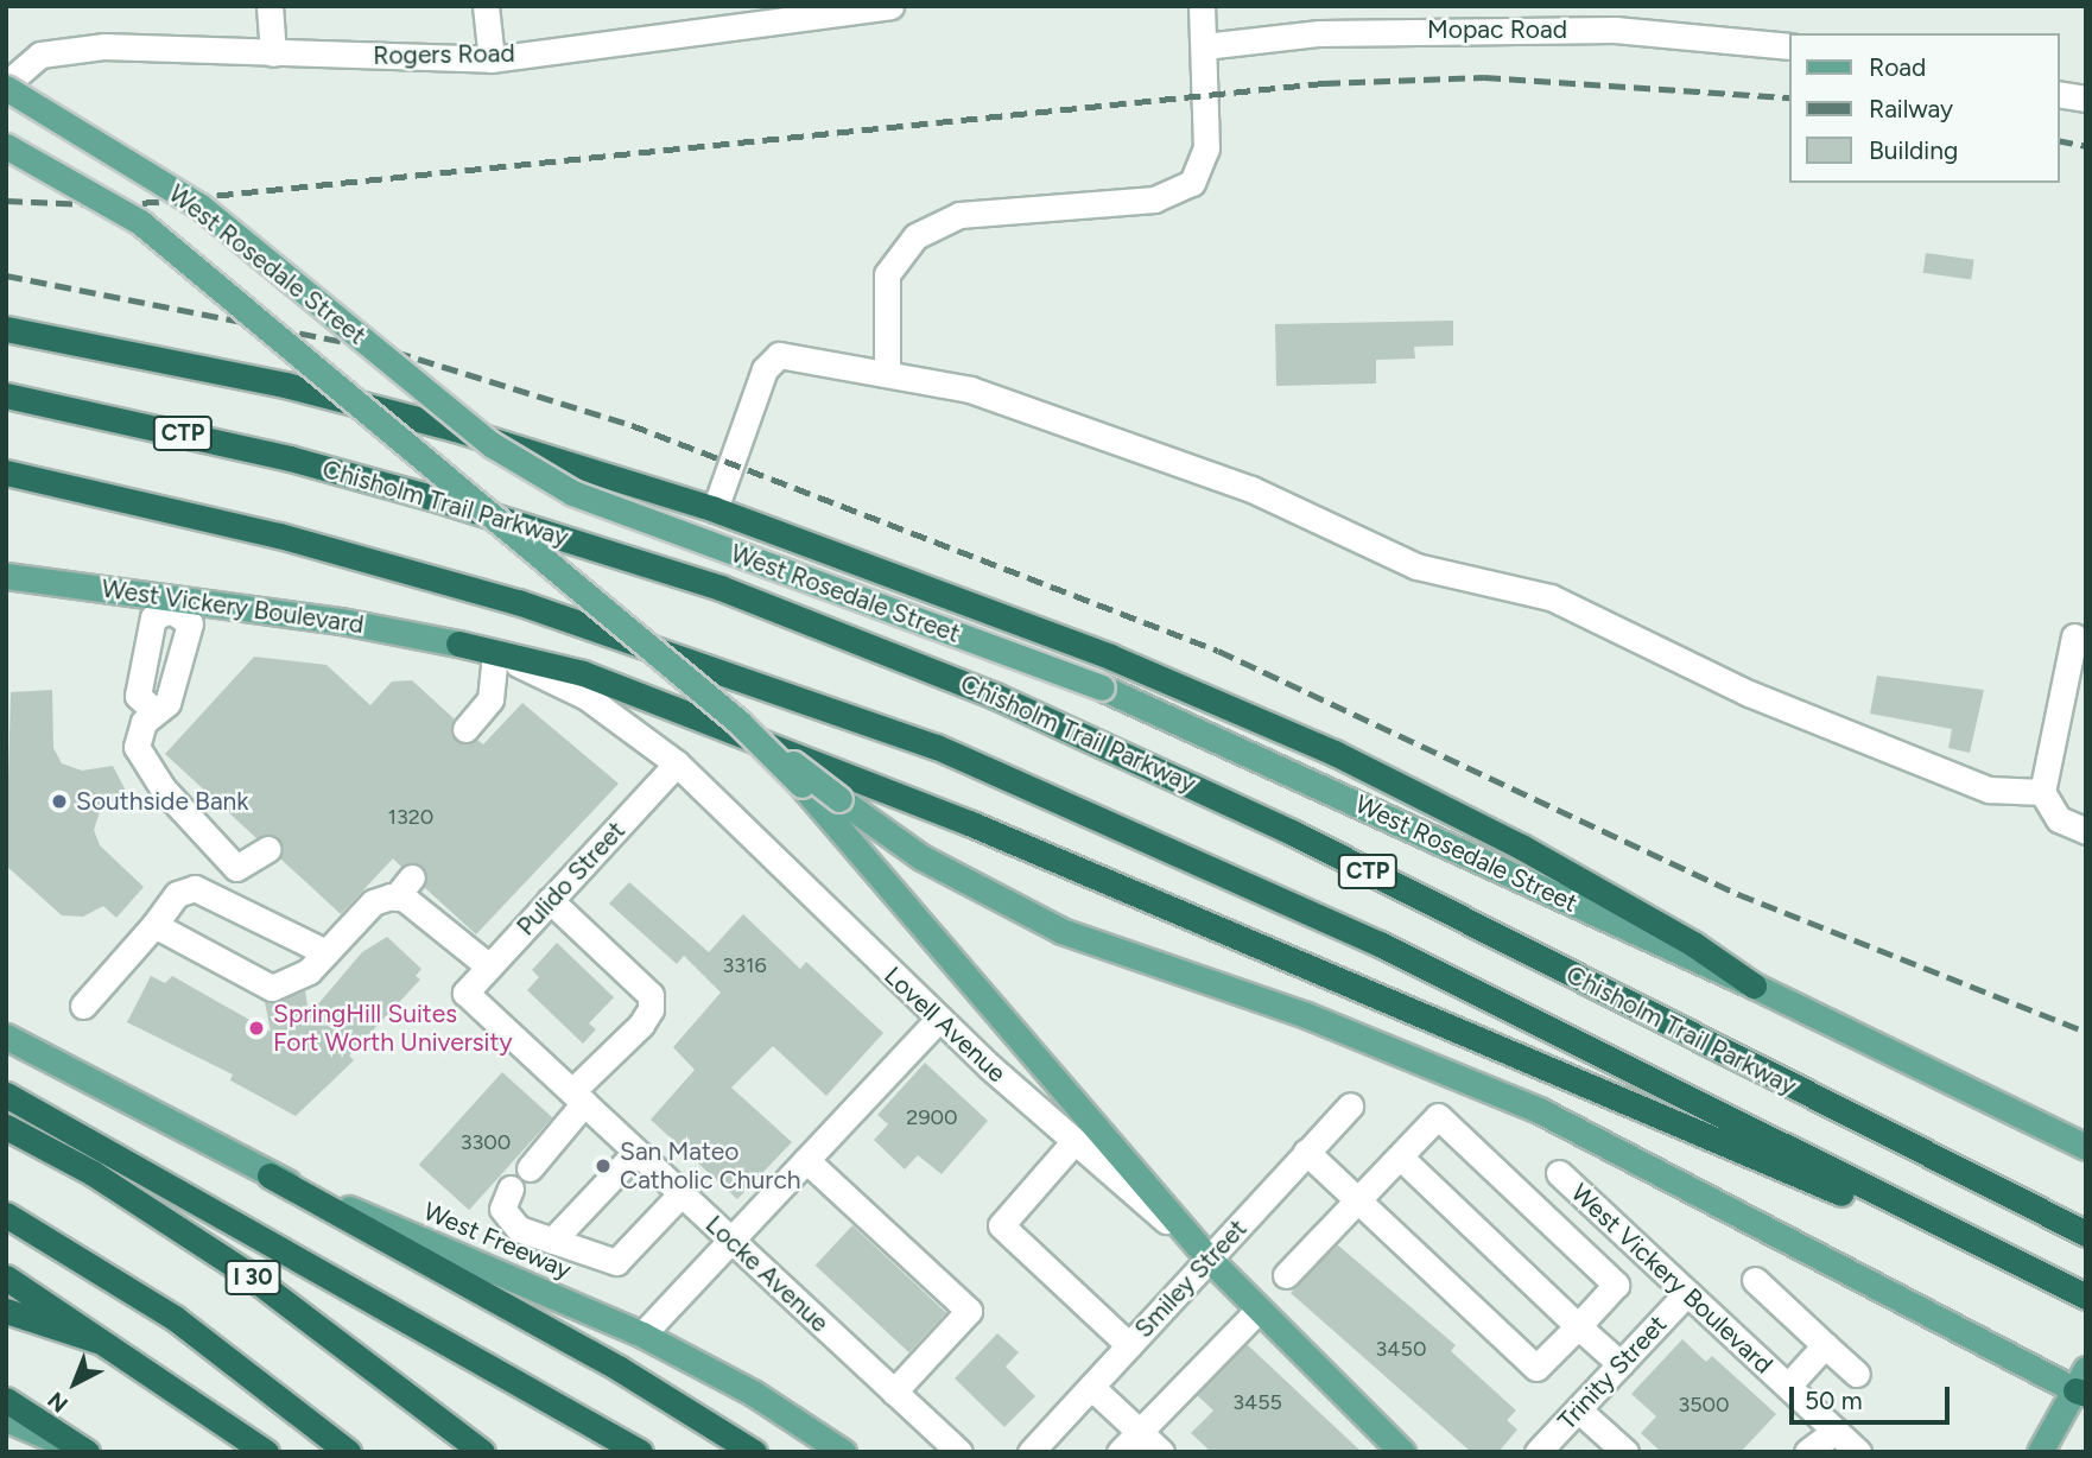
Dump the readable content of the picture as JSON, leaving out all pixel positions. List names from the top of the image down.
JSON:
{
  "streets": {
    "highway": ["CTP", "Chisholm Trail Parkway", "I 30"],
    "main road": [
      "West Rosedale Street",
      "West Vickery Boulevard",
      "Lovell Avenue",
      "West Freeway"
    ],
    "street": [
      "Mopac Road",
      "Rogers Road",
      "Pulido Street",
      "Locke Avenue",
      "Smiley Street",
      "Trinity Street"
    ]
  },
  "crossings": [
    ["Rogers Road", "West Rosedale Street"],
    ["West Rosedale Street", "Lovell Avenue"],
    ["West Rosedale Street", "Smiley Street"],
    ["West Vickery Boulevard", "Lovell Avenue"],
    ["West Vickery Boulevard", "Trinity Street"],
    ["Pulido Street", "Lovell Avenue"],
    ["Pulido Street", "Locke Avenue"],
    ["Lovell Avenue", "Smiley Street"]
  ],
  "places": ["Southside Bank", "SpringHill Suites Fort Worth University", "San Mateo Catholic Church"],
  "house_numbers": [
    "1320",
    "3316",
    "2900",
    "3300",
    "3450",
    "3455",
    "3500"
  ],
  "legend": ["Road", "Railway", "Building"],
  "scale_bar": "50 m",
  "north": "bottom left"
}
